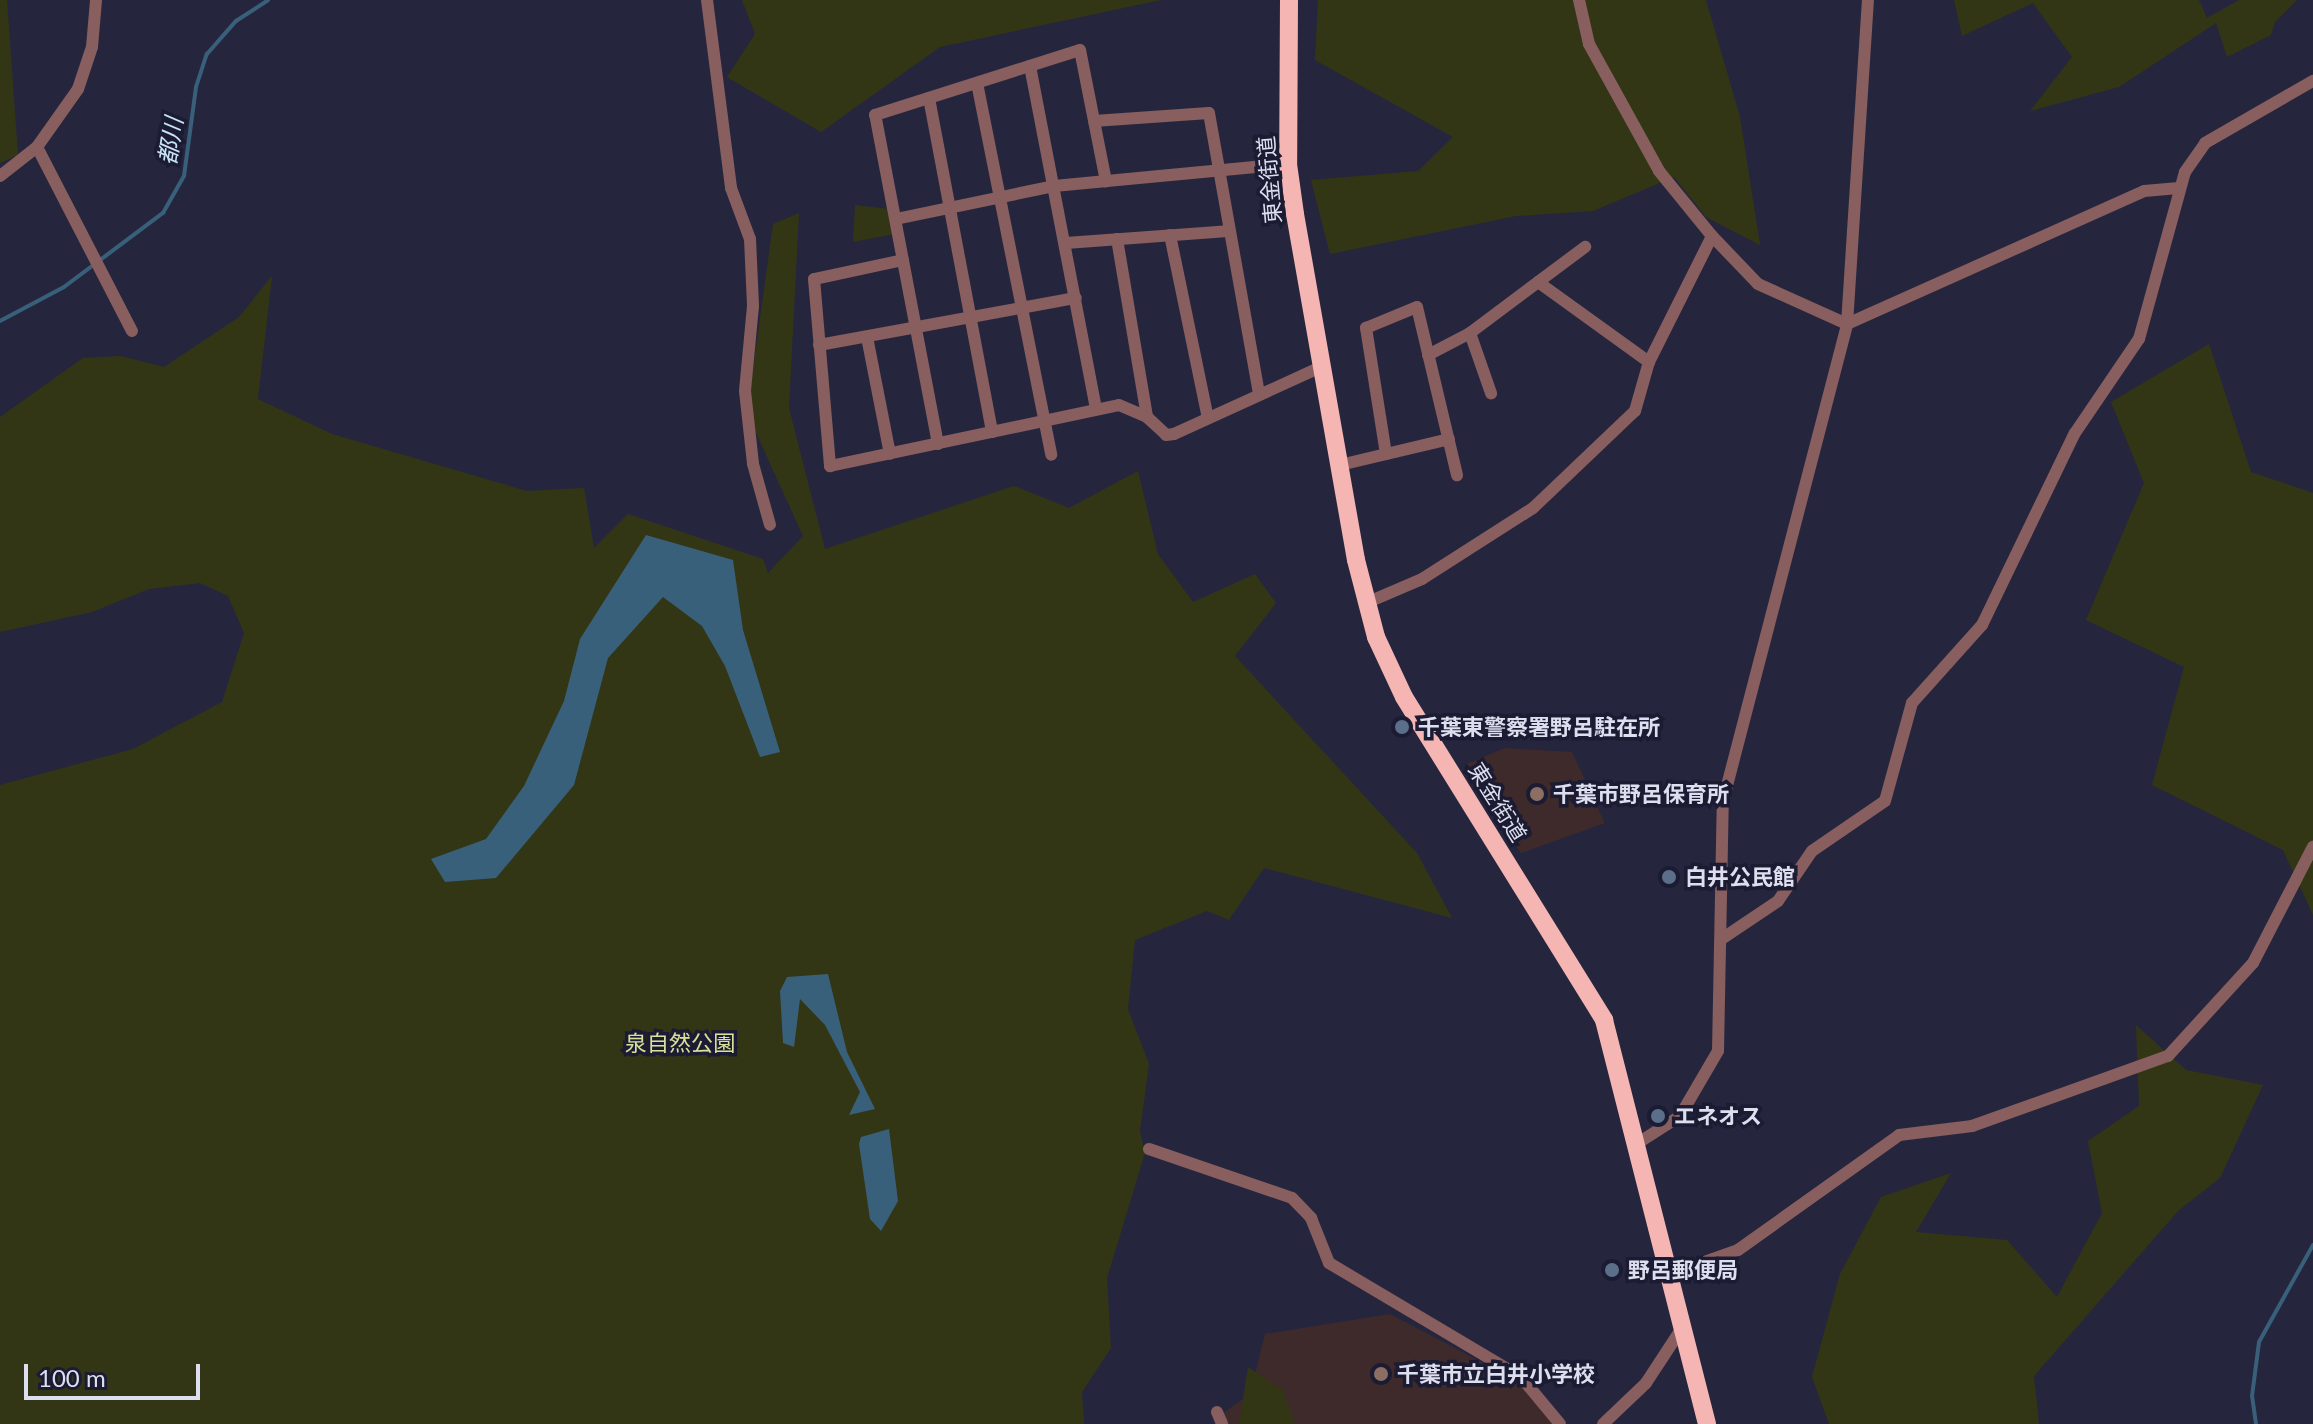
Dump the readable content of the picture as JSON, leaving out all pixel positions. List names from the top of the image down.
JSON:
{
  "streets": {
    "highway": ["東金街道"]
  },
  "water": ["都川"],
  "parks": ["泉自然公園"],
  "places": [
    "千葉東警察署野呂駐在所",
    "千葉市野呂保育所",
    "白井公民館",
    "エネオス",
    "野呂郵便局",
    "千葉市立白井小学校"
  ],
  "scale_bar": "100 m"
}
